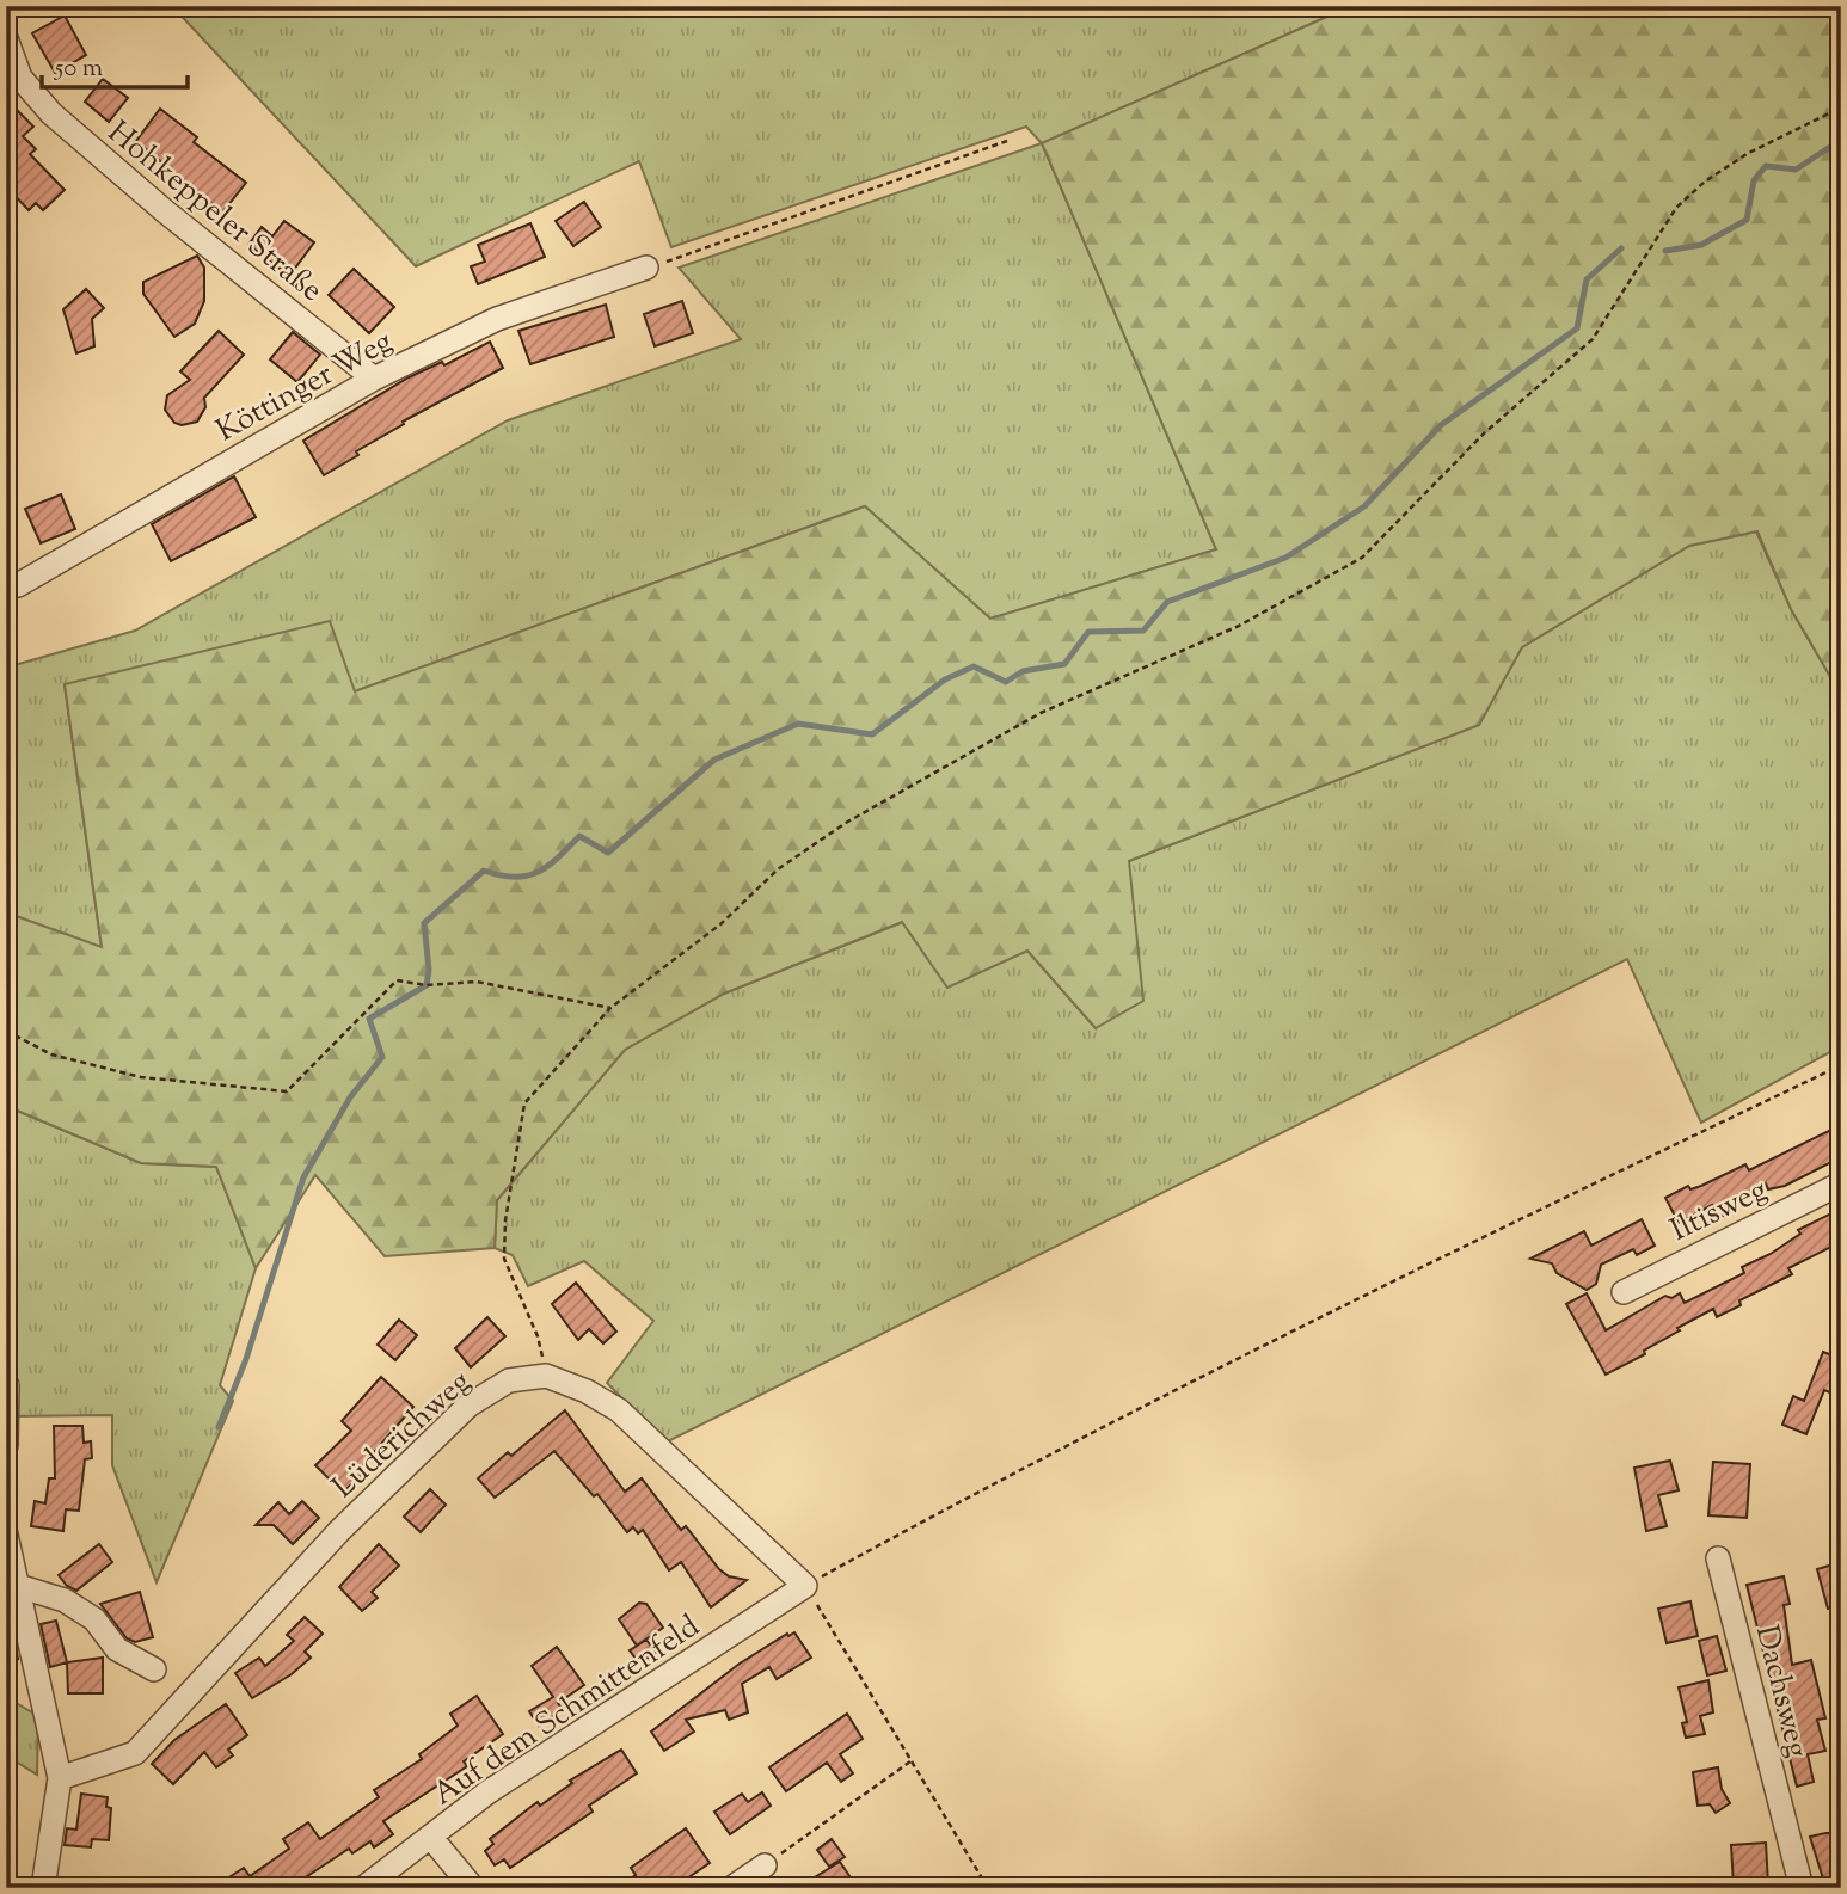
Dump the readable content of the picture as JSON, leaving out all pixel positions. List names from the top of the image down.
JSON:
{
  "streets": {
    "street": [
      "Hohkeppeler Straße",
      "Köttinger Weg",
      "Iltisweg",
      "Lüderichweg",
      "Dachsweg",
      "Auf dem Schmittenfeld"
    ]
  },
  "crossings": [
    ["Hohkeppeler Straße", "Köttinger Weg"]
  ],
  "scale_bar": "50 m"
}
